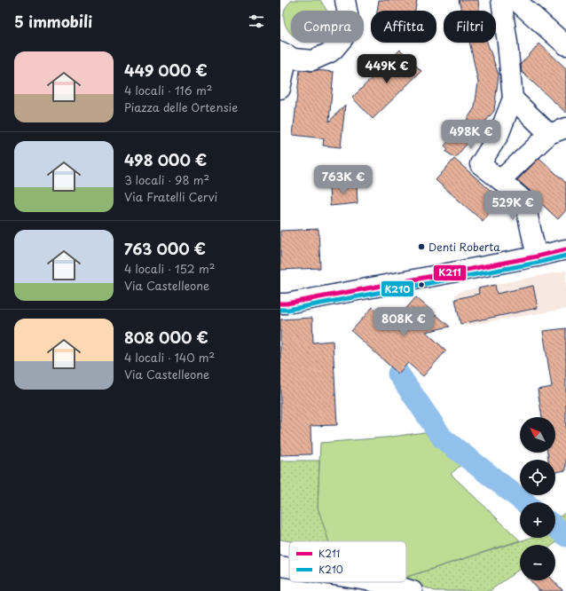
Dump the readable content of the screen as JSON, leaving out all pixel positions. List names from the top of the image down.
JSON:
{
  "places": ["Denti Roberta"],
  "lines": ["transit line K211", "transit line K210"],
  "legend": ["K211", "K210"],
  "north": "top left",
  "page": {
    "heading": "5 immobili",
    "chip": ["Compra", "Affitta", "Filtri"],
    "list": [
      {
        "name": "449 000 €",
        "note": "4 locali · 116 m² · Piazza delle Ortensie"
      },
      {
        "name": "498 000 €",
        "note": "3 locali · 98 m² · Via Fratelli Cervi"
      },
      {
        "name": "763 000 €",
        "note": "4 locali · 152 m² · Via Castelleone"
      },
      {
        "name": "808 000 €",
        "note": "4 locali · 140 m² · Via Castelleone"
      }
    ],
    "price": [
      "449K €",
      "498K €",
      "763K €",
      "529K €",
      "808K €"
    ],
    "map_buttons": ["+", "−"]
  }
}
